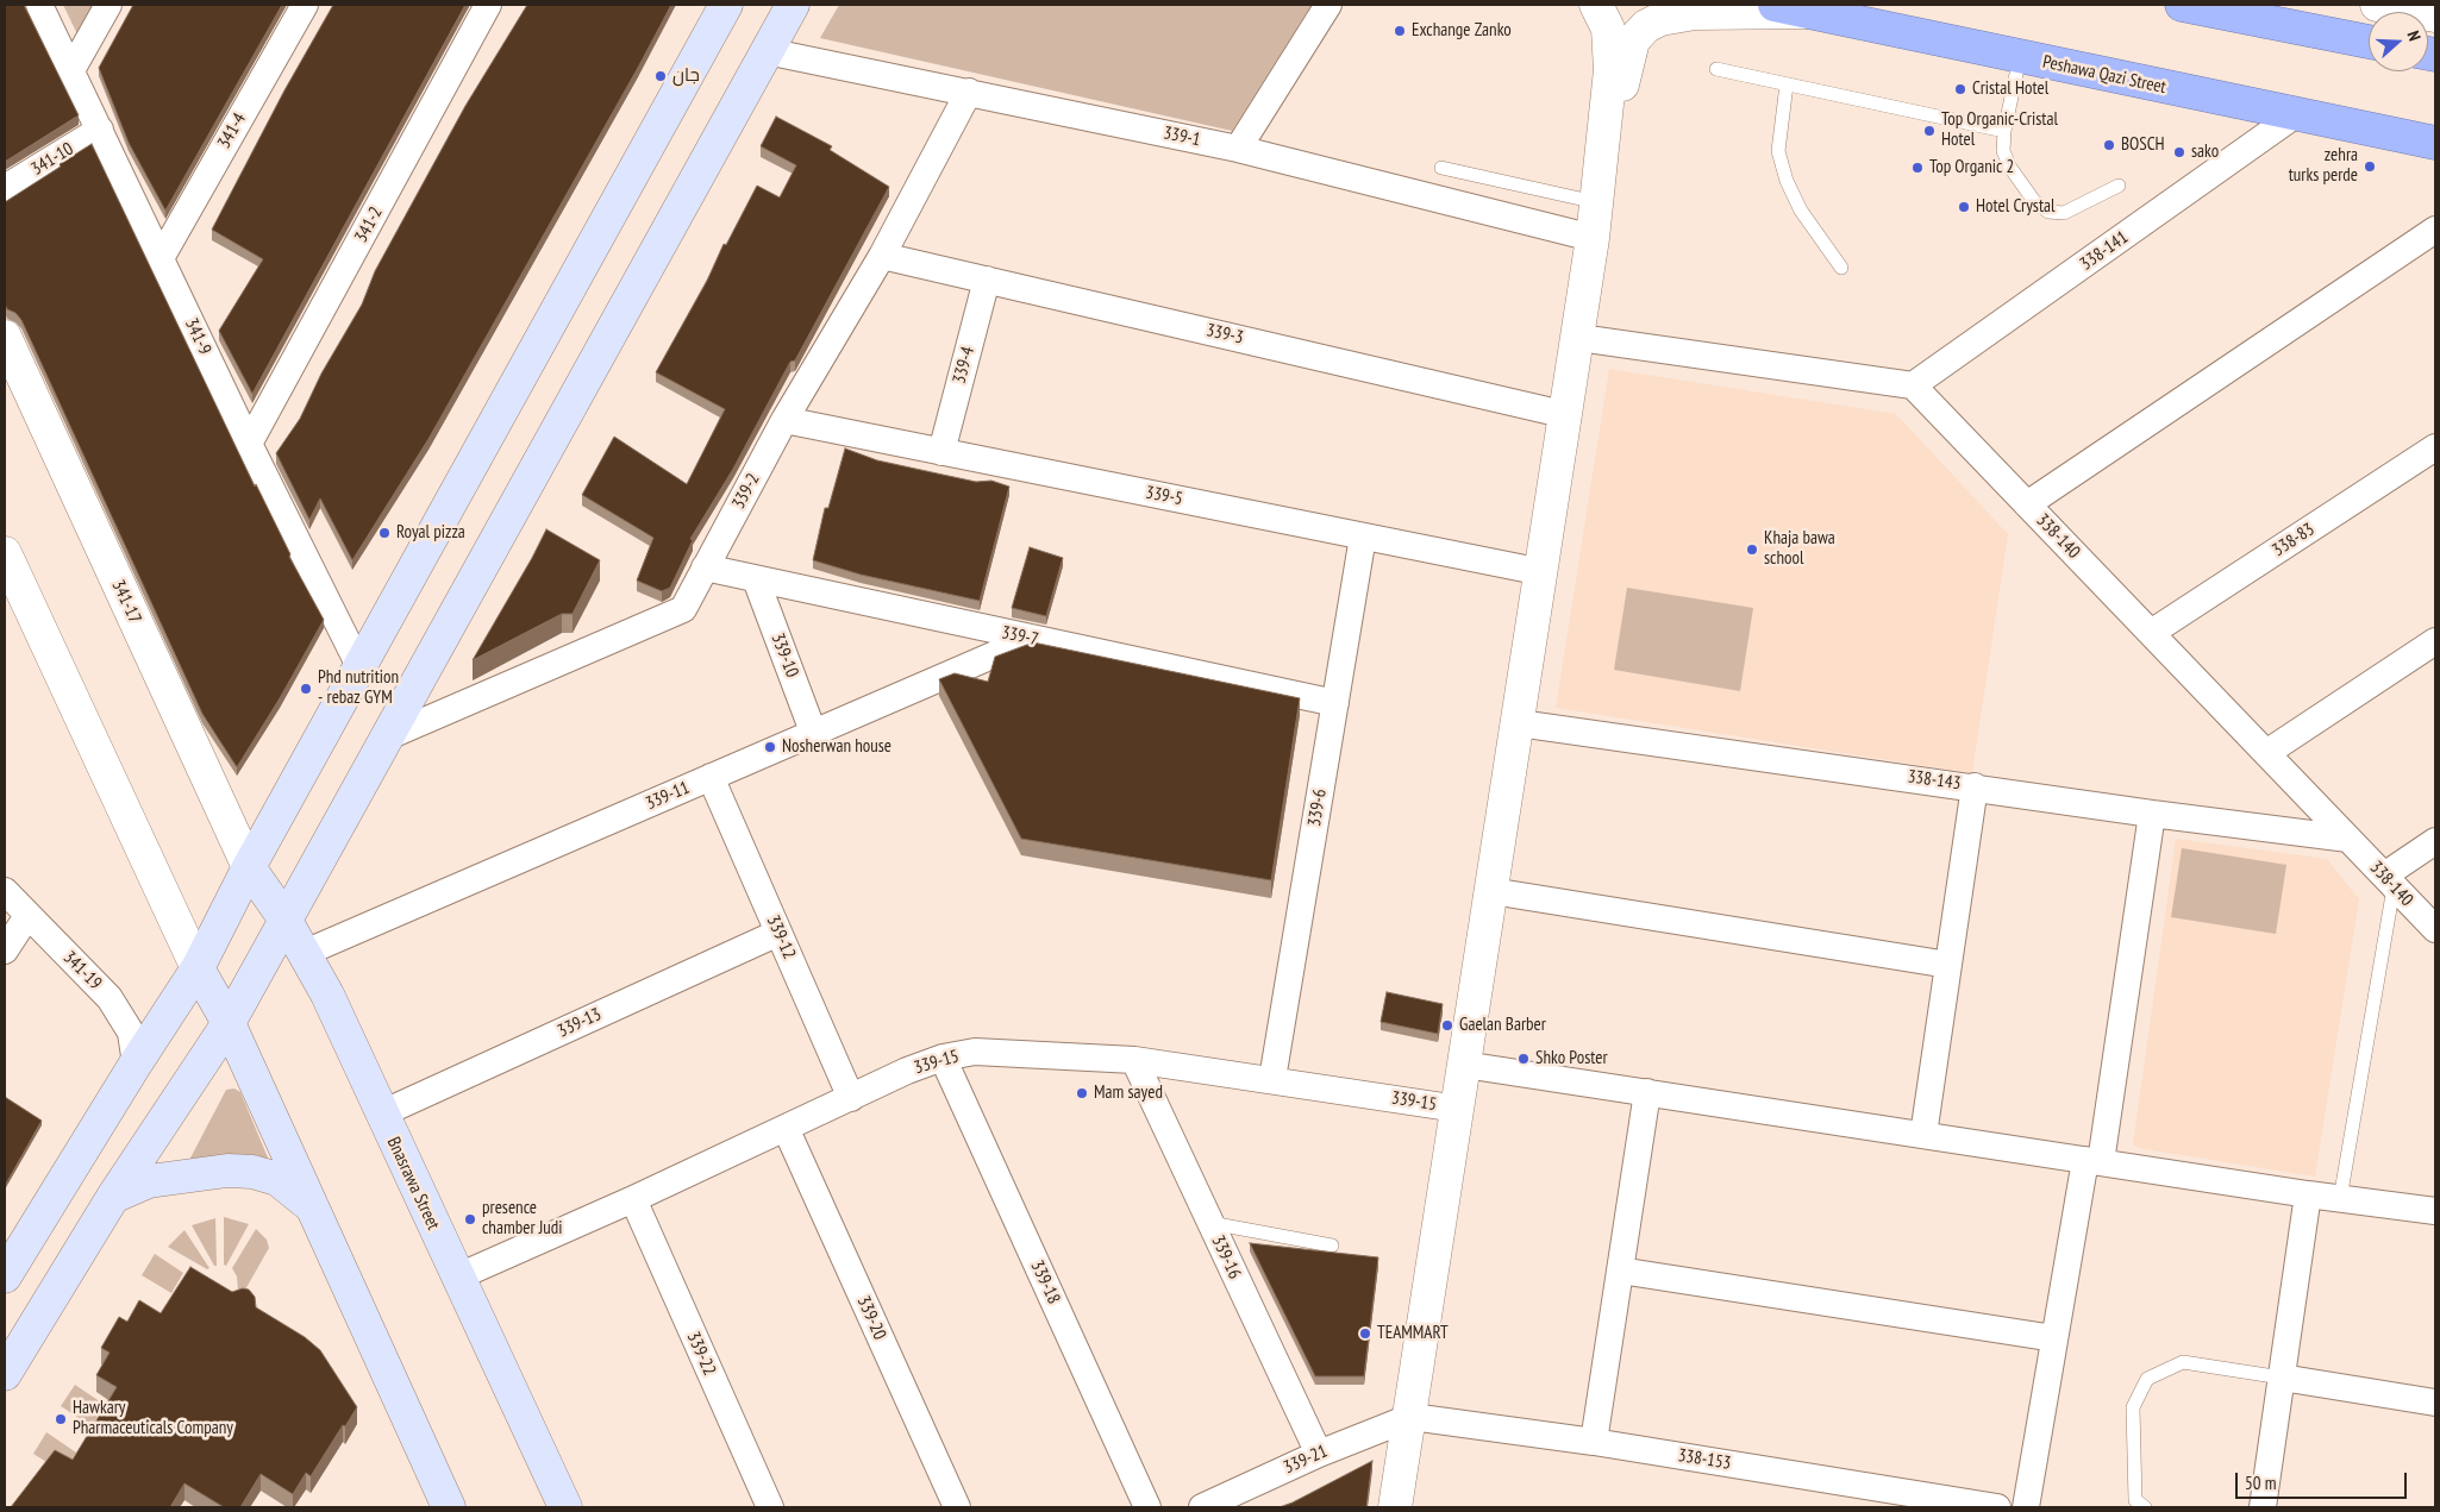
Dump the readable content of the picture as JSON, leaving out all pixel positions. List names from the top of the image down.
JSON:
{
  "streets": {
    "highway": ["Peshawa Qazi Street"],
    "main road": ["Bnasrawa Street"],
    "street": [
      "341-4",
      "339-1",
      "341-10",
      "341-2",
      "338-141",
      "339-3",
      "341-9",
      "339-4",
      "339-2",
      "339-5",
      "338-140",
      "338-83",
      "341-17",
      "339-7",
      "339-10",
      "338-143",
      "339-11",
      "339-6",
      "339-12",
      "341-19",
      "339-13",
      "339-15",
      "339-16",
      "339-18",
      "339-20",
      "339-22",
      "339-21",
      "338-153"
    ]
  },
  "crossings": [
    ["Peshawa Qazi Street", "338-141"],
    ["341-4", "341-9"],
    ["339-1", "339-2"],
    ["341-10", "341-9"],
    ["341-2", "341-9"],
    ["338-141", "338-140"],
    ["339-3", "339-4"],
    ["339-3", "339-2"],
    ["339-4", "339-5"],
    ["339-2", "339-5"],
    ["339-2", "339-7"],
    ["339-5", "339-6"],
    ["338-140", "338-83"],
    ["338-140", "338-143"],
    ["341-17", "Bnasrawa Street"],
    ["339-7", "339-10"],
    ["339-7", "339-11"],
    ["339-7", "339-6"],
    ["339-10", "339-11"],
    ["339-11", "339-12"],
    ["339-11", "Bnasrawa Street"],
    ["339-6", "339-15"],
    ["339-12", "339-13"],
    ["339-12", "339-15"],
    ["339-13", "Bnasrawa Street"],
    ["339-15", "Bnasrawa Street"],
    ["339-15", "339-16"],
    ["339-15", "339-18"],
    ["339-15", "339-20"],
    ["339-15", "339-22"],
    ["339-16", "339-21"],
    ["339-21", "338-153"]
  ],
  "places": [
    "Exchange Zanko",
    "جان",
    "Cristal Hotel",
    "Top Organic-Cristal Hotel",
    "BOSCH",
    "sako",
    "zehra turks perde",
    "Top Organic 2",
    "Hotel Crystal",
    "Royal pizza",
    "Khaja bawa school",
    "Phd nutrition - rebaz GYM",
    "Nosherwan house",
    "Gaelan Barber",
    "Shko Poster",
    "Mam sayed",
    "presence chamber Judi",
    "TEAMMART",
    "Hawkary Pharmaceuticals Company"
  ],
  "scale_bar": "50 m",
  "north": "right"
}
